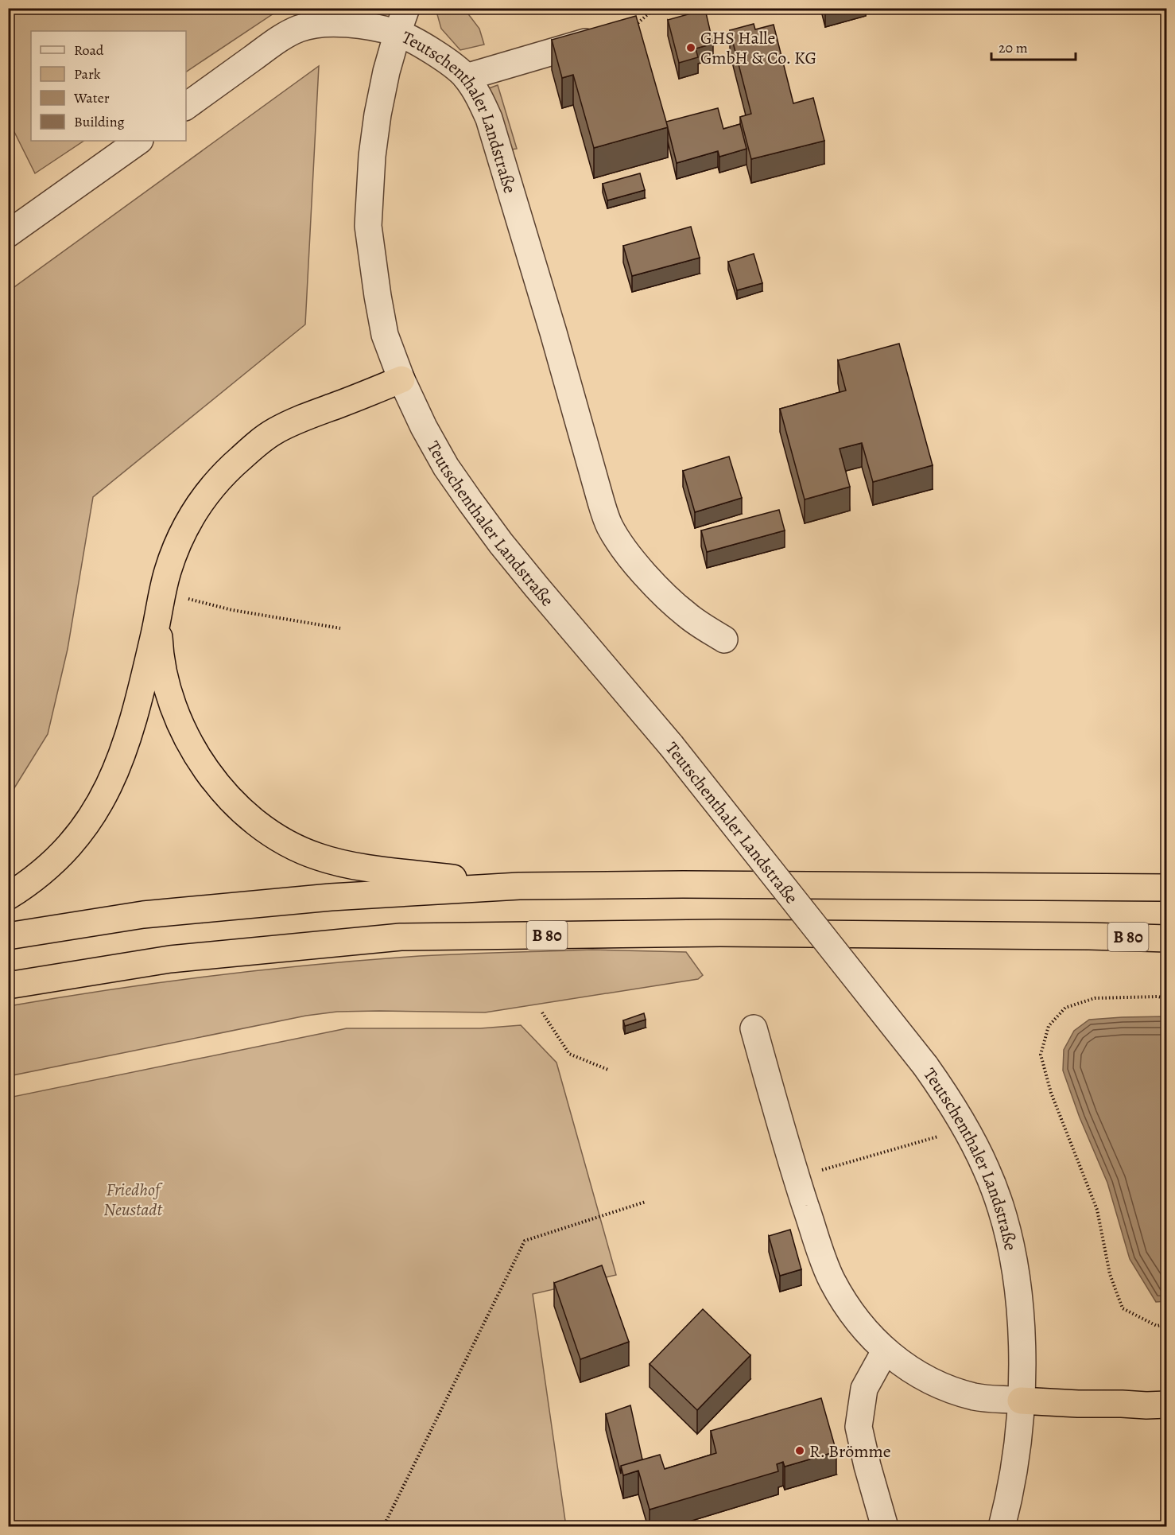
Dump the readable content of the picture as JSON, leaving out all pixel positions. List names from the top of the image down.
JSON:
{
  "streets": {
    "highway": ["B 80"],
    "street": ["Teutschenthaler Landstraße"]
  },
  "parks": ["Friedhof Neustadt"],
  "places": ["GHS Halle GmbH & Co. KG", "R. Brömme"],
  "legend": [
    "Road",
    "Park",
    "Water",
    "Building"
  ],
  "scale_bar": "20 m"
}
